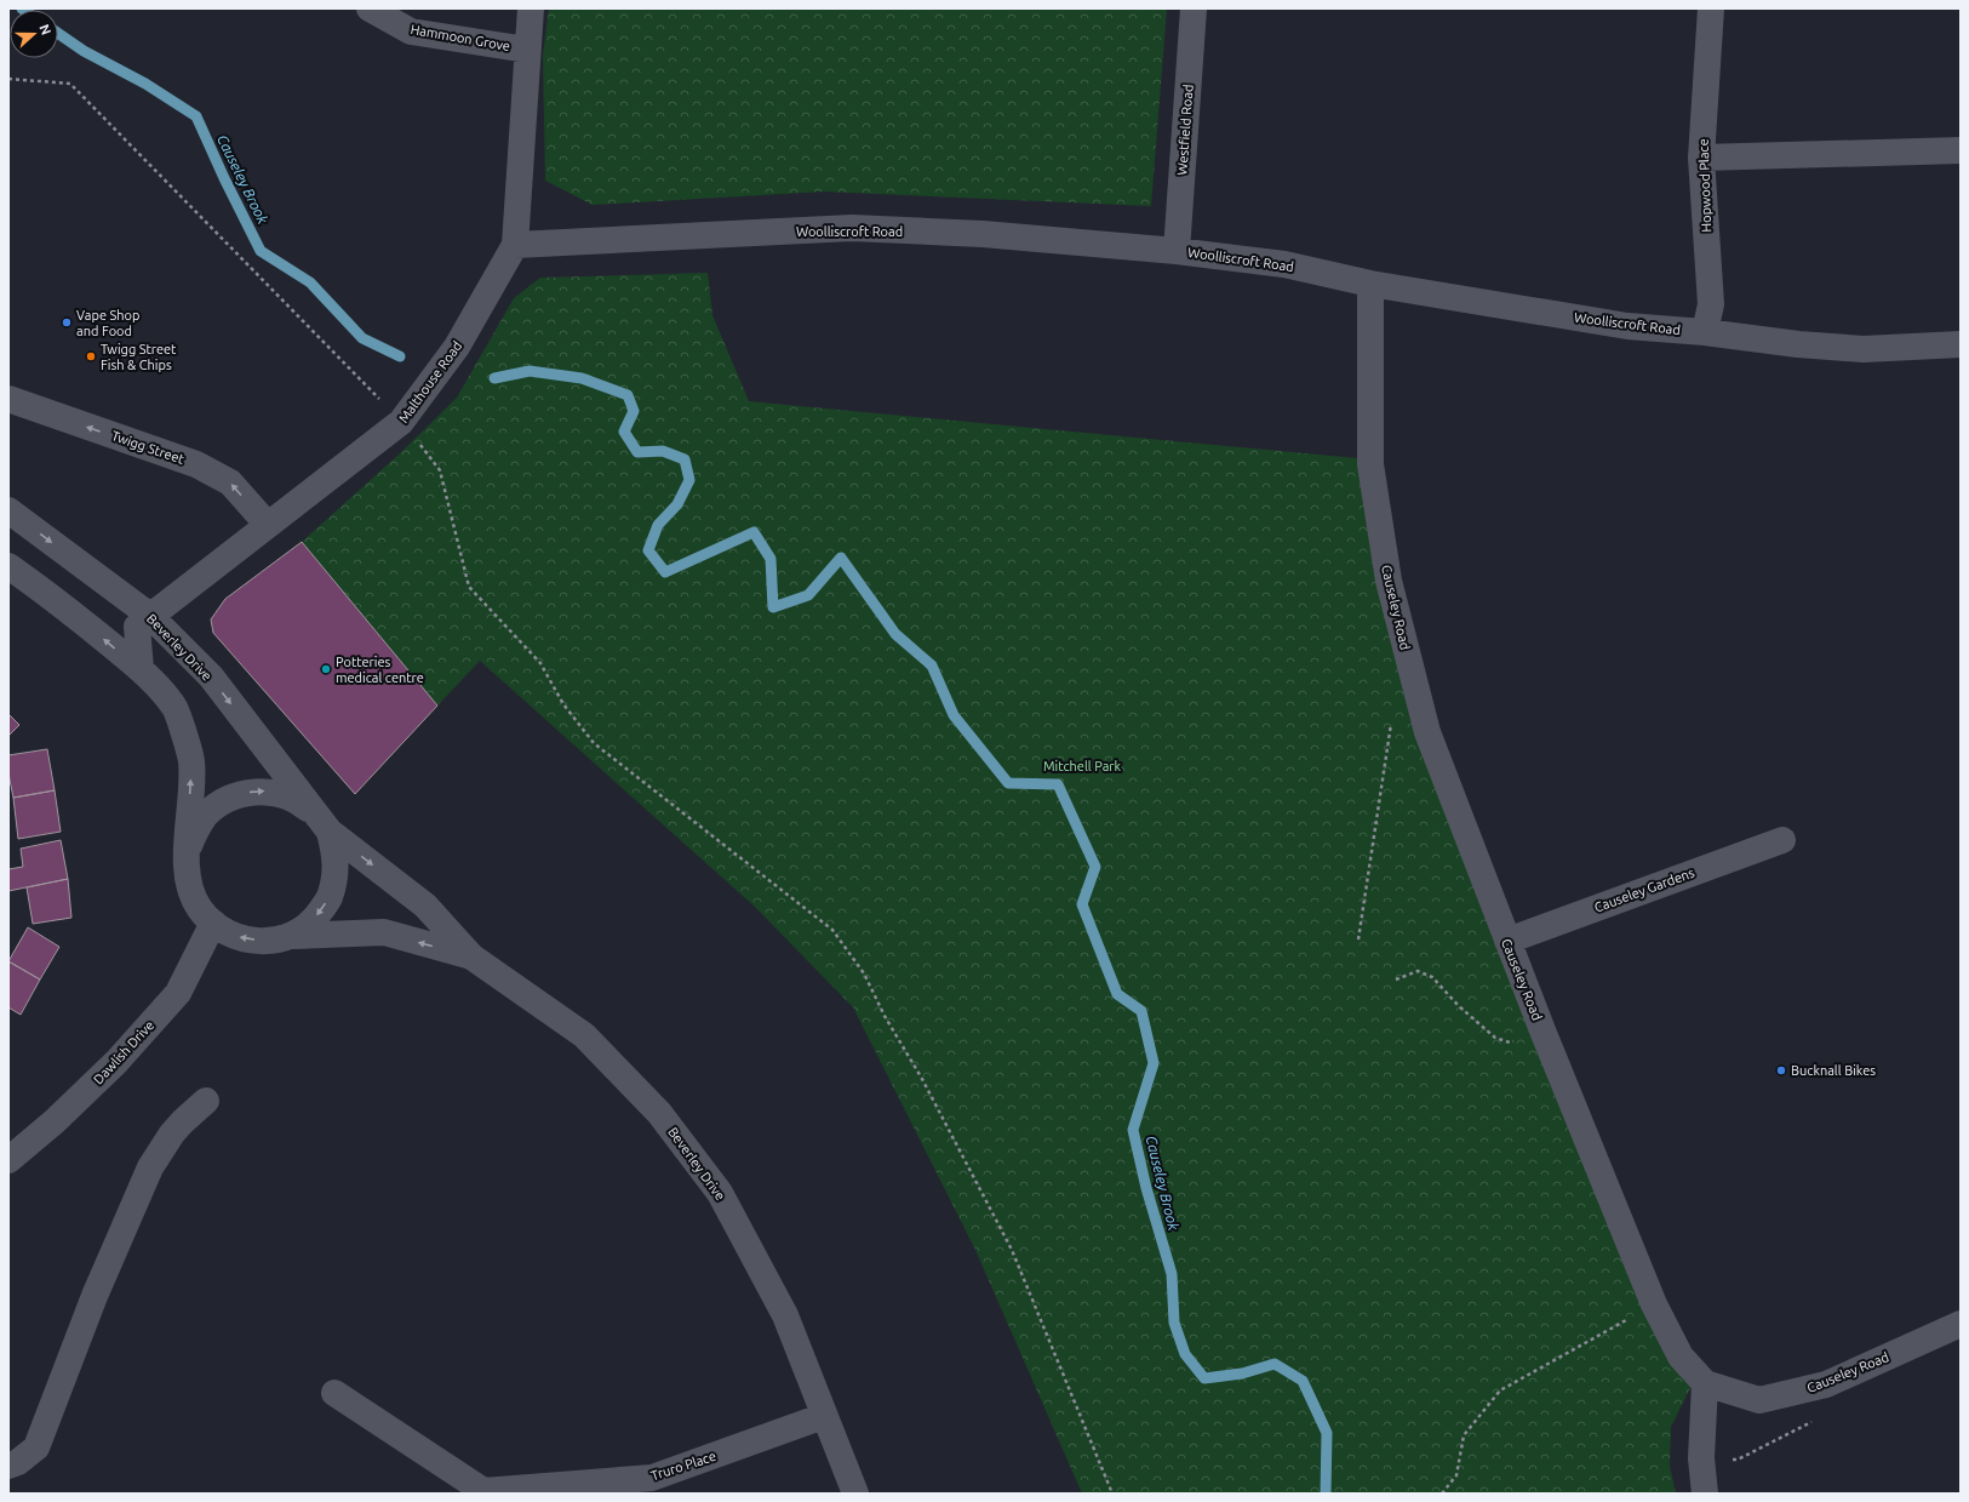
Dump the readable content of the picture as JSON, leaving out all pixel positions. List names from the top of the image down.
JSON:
{
  "streets": {
    "street": [
      "Hammoon Grove",
      "Westfield Road",
      "Hopwood Place",
      "Woolliscroft Road",
      "Malthouse Road",
      "Twigg Street",
      "Causeley Road",
      "Beverley Drive",
      "Causeley Gardens",
      "Dawlish Drive",
      "Truro Place"
    ]
  },
  "crossings": [
    ["Hammoon Grove", "Malthouse Road"],
    ["Westfield Road", "Woolliscroft Road"],
    ["Hopwood Place", "Woolliscroft Road"],
    ["Woolliscroft Road", "Malthouse Road"],
    ["Woolliscroft Road", "Causeley Road"],
    ["Malthouse Road", "Twigg Street"],
    ["Malthouse Road", "Beverley Drive"],
    ["Causeley Road", "Causeley Gardens"],
    ["Beverley Drive", "Dawlish Drive"],
    ["Beverley Drive", "Truro Place"]
  ],
  "water": ["Causeley Brook"],
  "parks": ["Mitchell Park"],
  "places": [
    "Vape Shop and Food",
    "Twigg Street Fish & Chips",
    "Potteries medical centre",
    "Bucknall Bikes"
  ],
  "north": "right"
}
